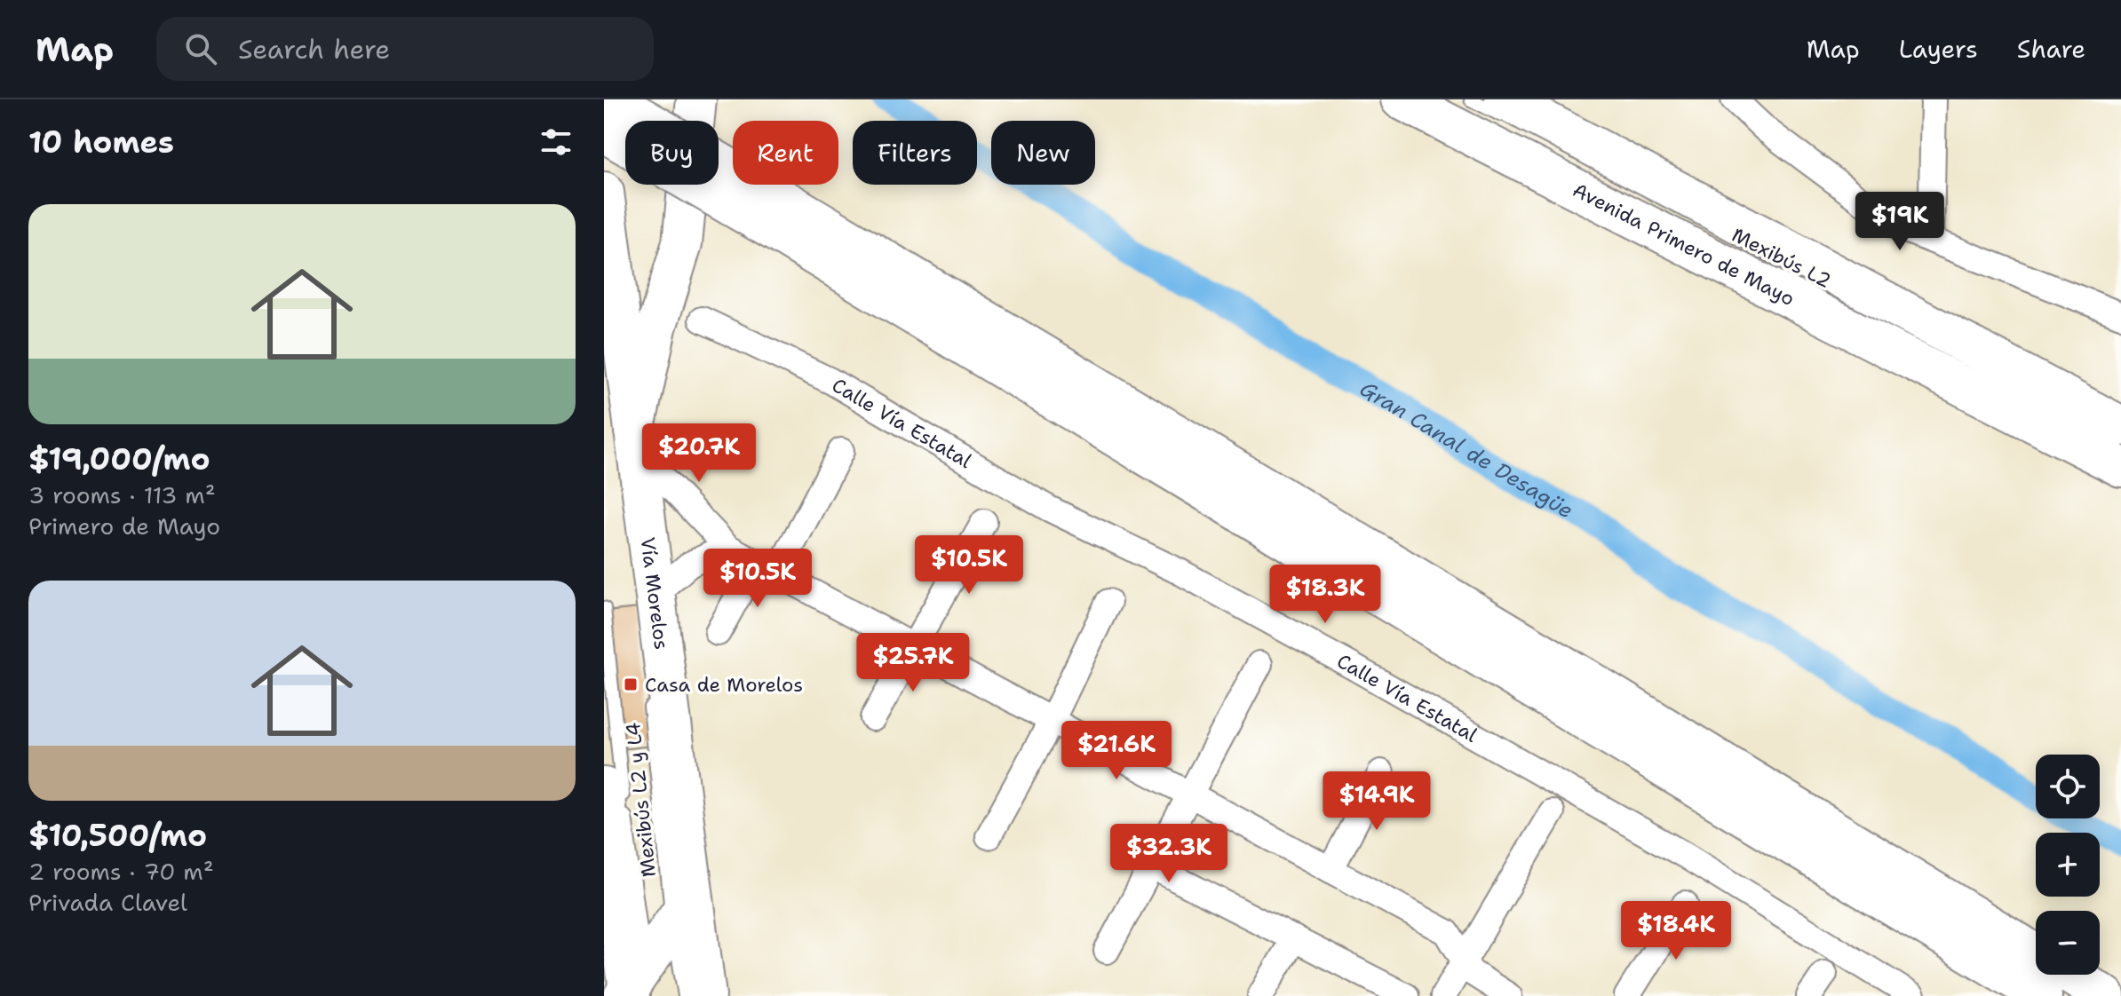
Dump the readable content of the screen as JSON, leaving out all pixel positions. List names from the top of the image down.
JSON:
{
  "streets": {
    "main road": ["Avenida Primero de Mayo", "Vía Morelos"],
    "street": ["Calle Vía Estatal"],
    "lane": ["Mexibús L2", "Mexibús L2 y L4"]
  },
  "crossings": [
    ["Vía Morelos", "Mexibús L2 y L4"]
  ],
  "water": ["Gran Canal de Desagüe"],
  "places": {
    "transit": ["Casa de Morelos"]
  },
  "page": {
    "header": "Map",
    "search": "Search here",
    "nav": ["Map", "Layers", "Share"],
    "heading": "10 homes",
    "chip": [
      "Buy",
      "Rent",
      "Filters",
      "New"
    ],
    "list": [
      {
        "name": "$19,000/mo",
        "note": "3 rooms · 113 m² · Primero de Mayo"
      },
      {
        "name": "$10,500/mo",
        "note": "2 rooms · 70 m² · Privada Clavel"
      }
    ],
    "price": [
      "$19K",
      "$20.7K",
      "$10.5K",
      "$10.5K",
      "$18.3K",
      "$25.7K",
      "$21.6K",
      "$14.9K",
      "$32.3K",
      "$18.4K"
    ],
    "map_buttons": ["+", "−"]
  }
}
